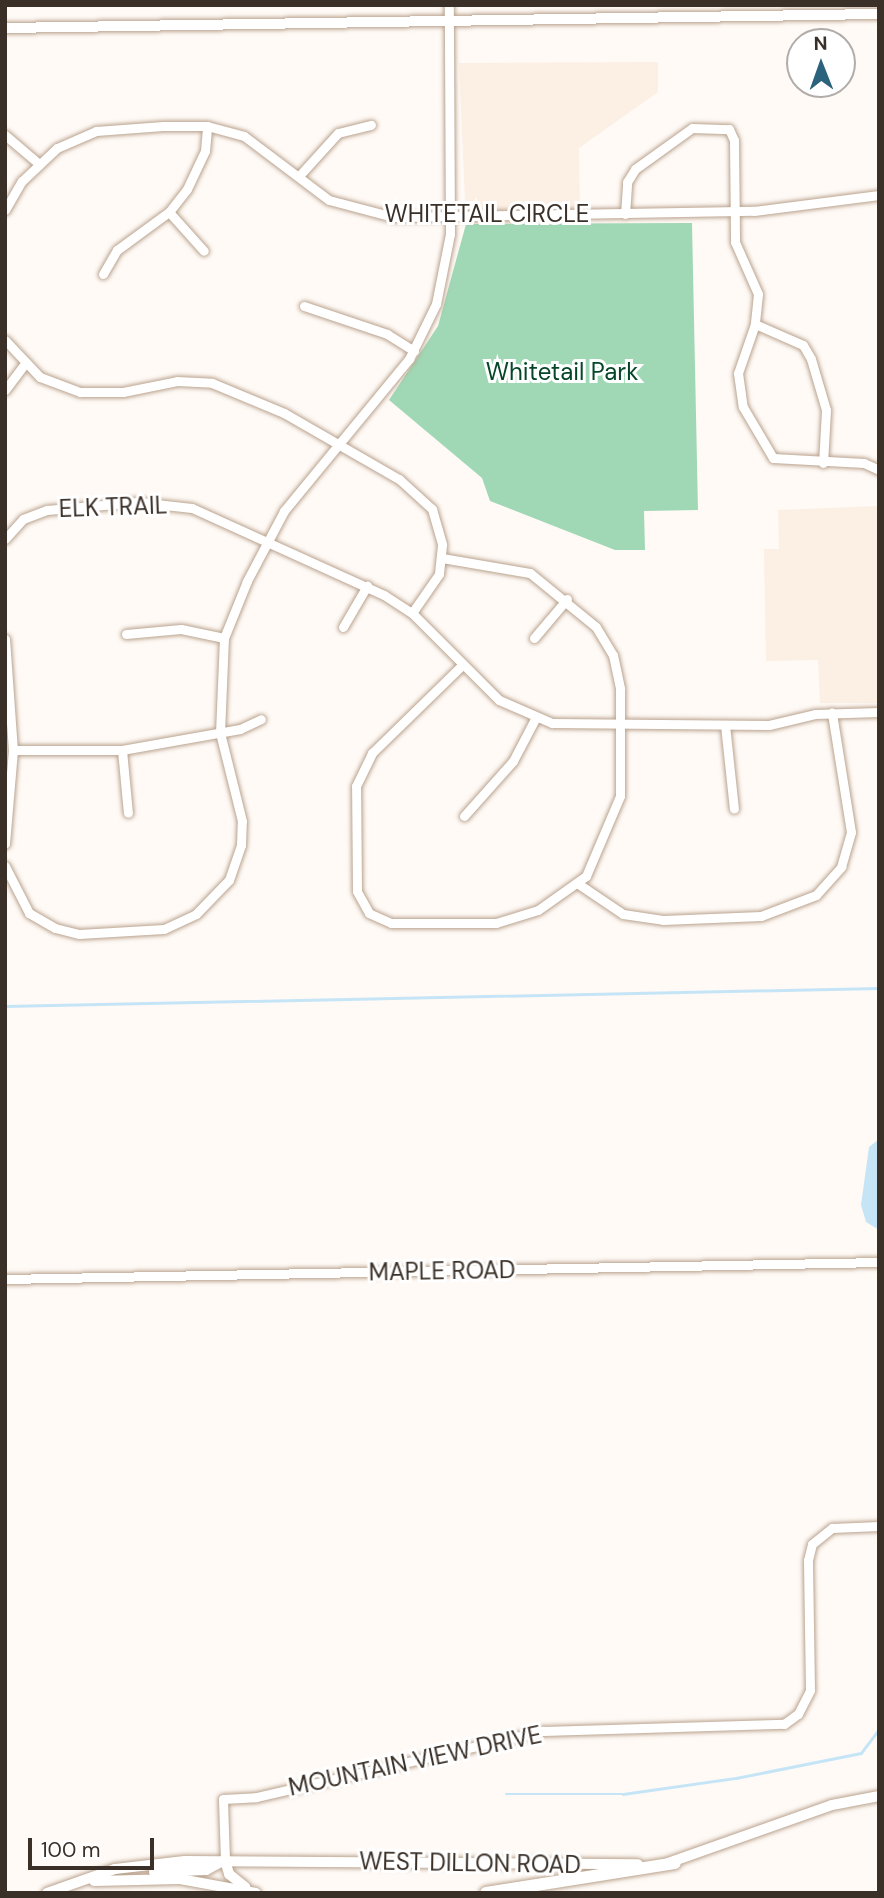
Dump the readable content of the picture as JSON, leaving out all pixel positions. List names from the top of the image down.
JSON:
{
  "streets": {
    "main road": ["WEST DILLON ROAD"],
    "street": [
      "WHITETAIL CIRCLE",
      "ELK TRAIL",
      "MAPLE ROAD",
      "MOUNTAIN VIEW DRIVE"
    ]
  },
  "crossings": [
    ["MOUNTAIN VIEW DRIVE", "WEST DILLON ROAD"]
  ],
  "parks": ["Whitetail Park"],
  "scale_bar": "100 m",
  "north": "top"
}
